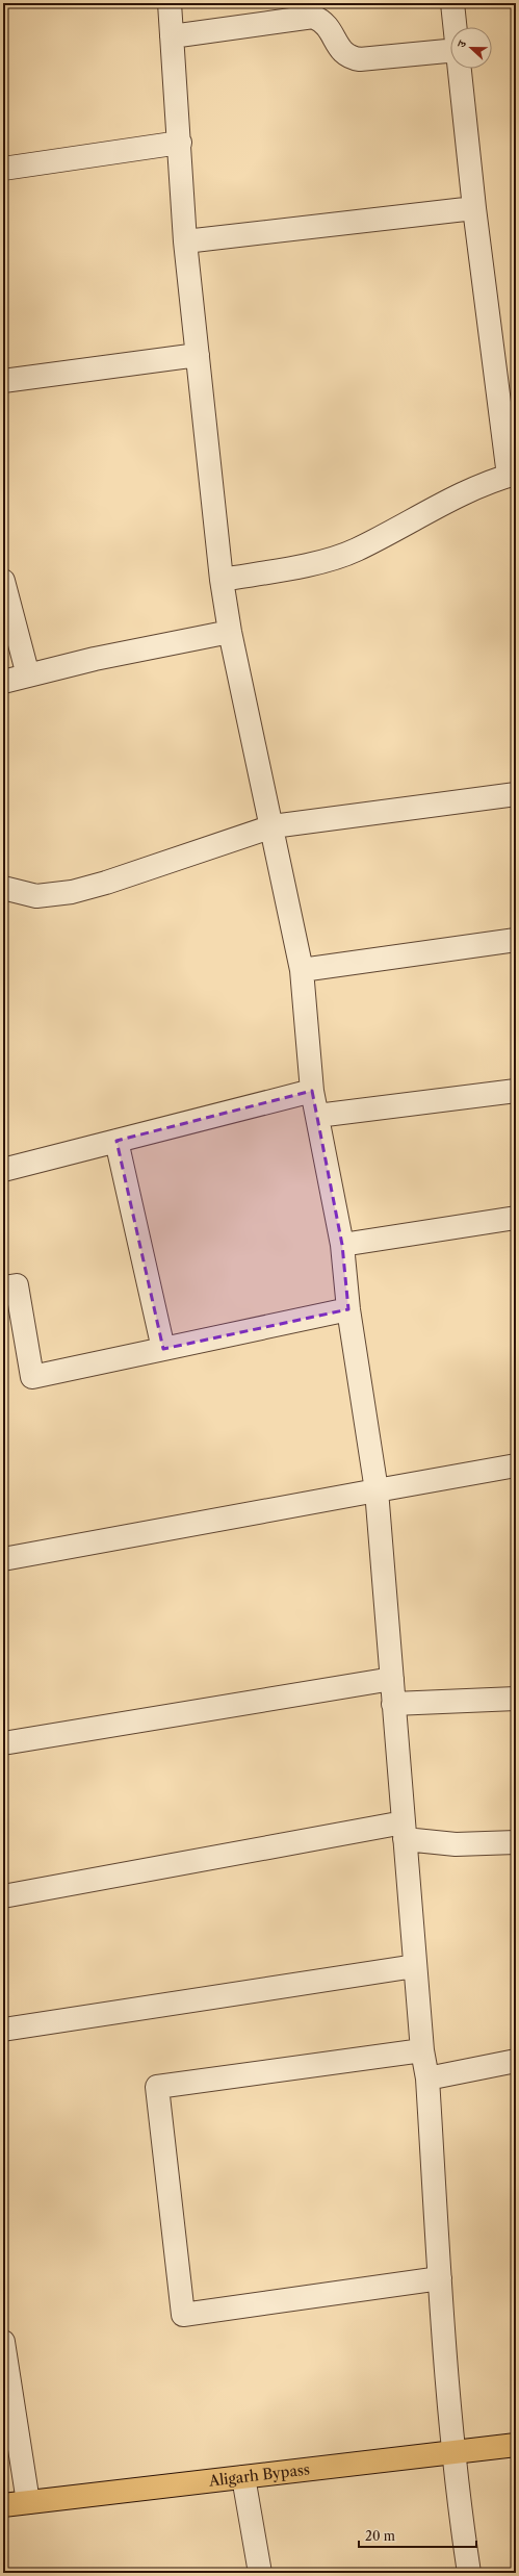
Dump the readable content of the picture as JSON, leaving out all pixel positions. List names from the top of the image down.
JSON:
{
  "streets": {
    "highway": ["Aligarh Bypass"]
  },
  "scale_bar": "20 m",
  "north": "left"
}
